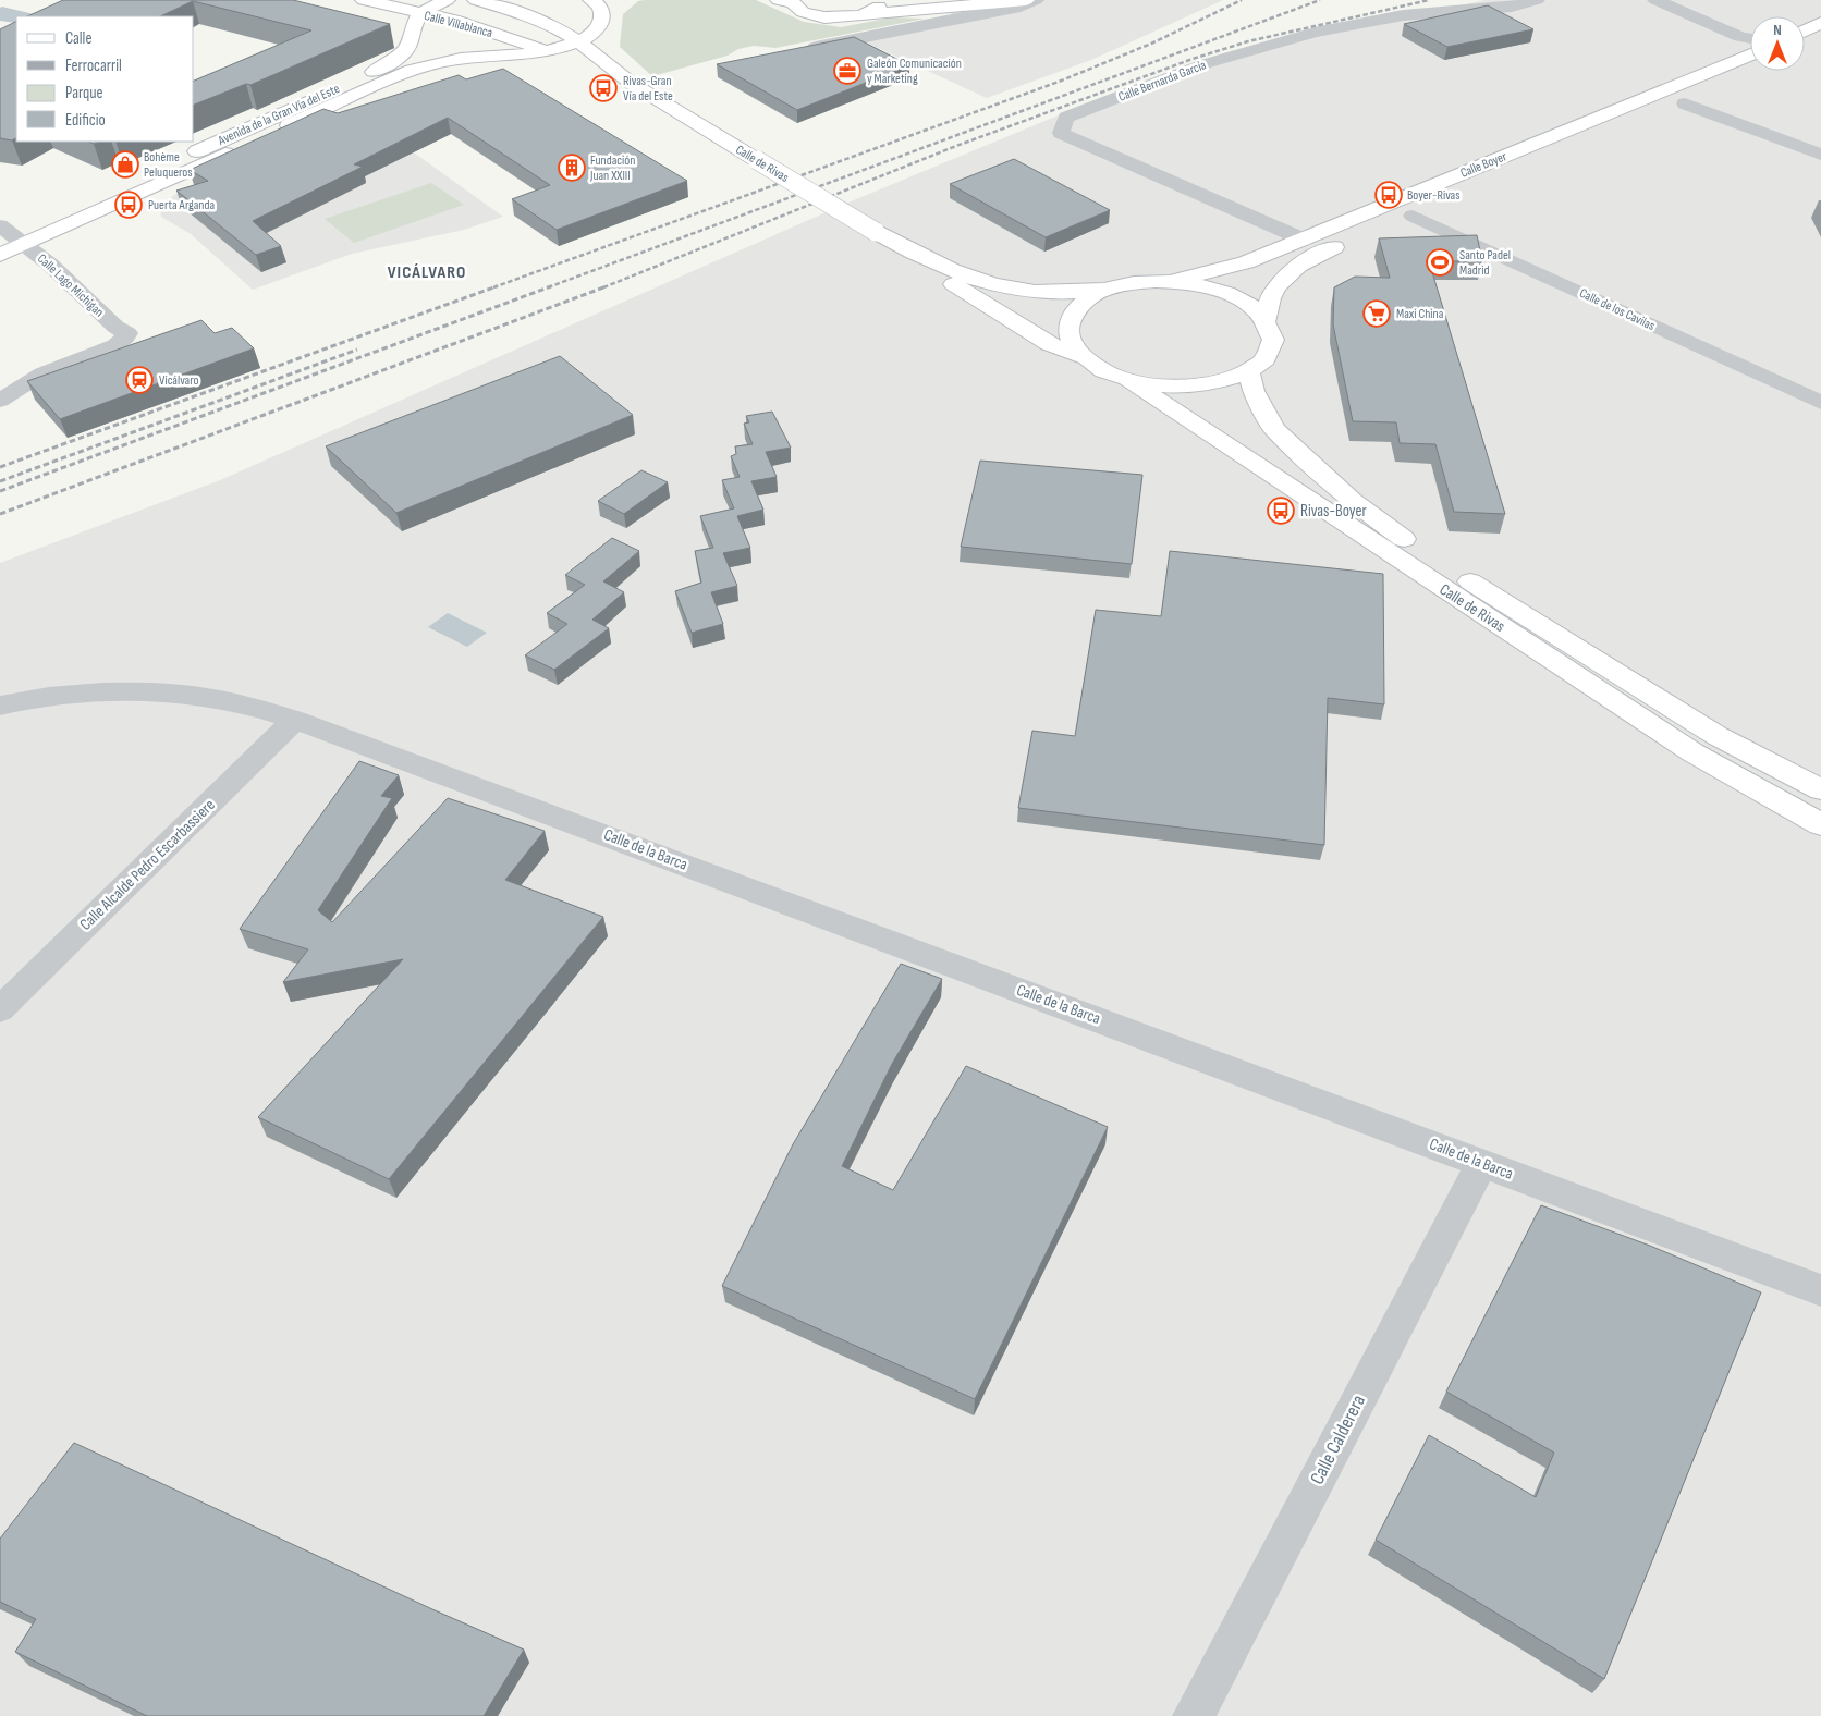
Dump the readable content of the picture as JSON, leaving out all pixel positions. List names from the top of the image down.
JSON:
{
  "streets": {
    "main road": [
      "Calle Villablanca",
      "Avenida de la Gran Vía del Este",
      "Calle de Rivas",
      "Calle Boyer"
    ],
    "street": [
      "Calle Bernarda García",
      "Calle Lago Michigan",
      "Calle de los Cavilas",
      "Calle de la Barca",
      "Calle Alcalde Pedro Escarbassiere",
      "Calle Calderera"
    ]
  },
  "crossings": [
    ["Calle Villablanca", "Avenida de la Gran Vía del Este"],
    ["Calle Villablanca", "Calle de Rivas"],
    ["Calle Bernarda García", "Calle Boyer"],
    ["Avenida de la Gran Vía del Este", "Calle de Rivas"],
    ["Avenida de la Gran Vía del Este", "Calle Lago Michigan"],
    ["Calle de la Barca", "Calle Alcalde Pedro Escarbassiere"],
    ["Calle de la Barca", "Calle Calderera"]
  ],
  "districts": ["VICÁLVARO"],
  "places": {
    "office": ["Galeón Comunicación y Marketing"],
    "bus stop": [
      "Rivas-Gran Vía del Este",
      "Boyer-Rivas",
      "Puerta Arganda",
      "Rivas-Boyer"
    ],
    "shop": ["Bohème Peluqueros"],
    "building": ["Fundación Juan XXIII"],
    "sports": ["Santo Padel Madrid"],
    "supermarket": ["Maxi China"],
    "station": ["Vicálvaro"]
  },
  "legend": [
    "Calle",
    "Ferrocarril",
    "Parque",
    "Edificio"
  ],
  "north": "top"
}
